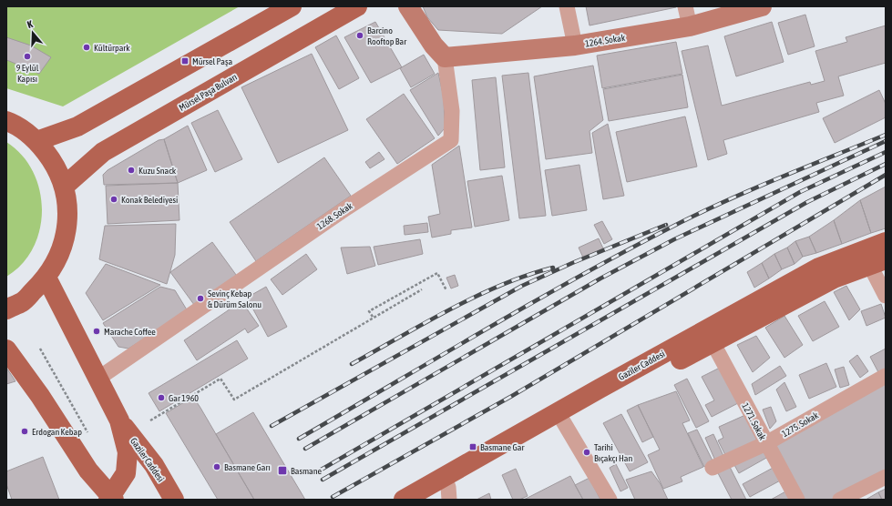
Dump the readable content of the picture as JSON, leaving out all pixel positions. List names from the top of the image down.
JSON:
{
  "streets": {
    "main road": ["Mürsel Paşa Bulvarı", "Gaziler Caddesi"],
    "street": [
      "1264. Sokak",
      "1268. Sokak",
      "1271. Sokak",
      "1275. Sokak"
    ]
  },
  "crossings": [
    ["1264. Sokak", "1268. Sokak"],
    ["Gaziler Caddesi", "1271. Sokak"],
    ["1271. Sokak", "1275. Sokak"]
  ],
  "places": {
    "other": [
      "Barcino Rooftop Bar",
      "Kültürpark",
      "9 Eylül Kapısı",
      "Kuzu Snack",
      "Konak Belediyesi",
      "Sevinç Kebap & Dürüm Salonu",
      "Marache Coffee",
      "Gar 1960",
      "Erdogan Kebap",
      "Tarihi Bıçakçı Han",
      "Basmane Garı"
    ],
    "transit": ["Mürsel Paşa", "Basmane Gar", "Basmane"]
  },
  "north": "top"
}
